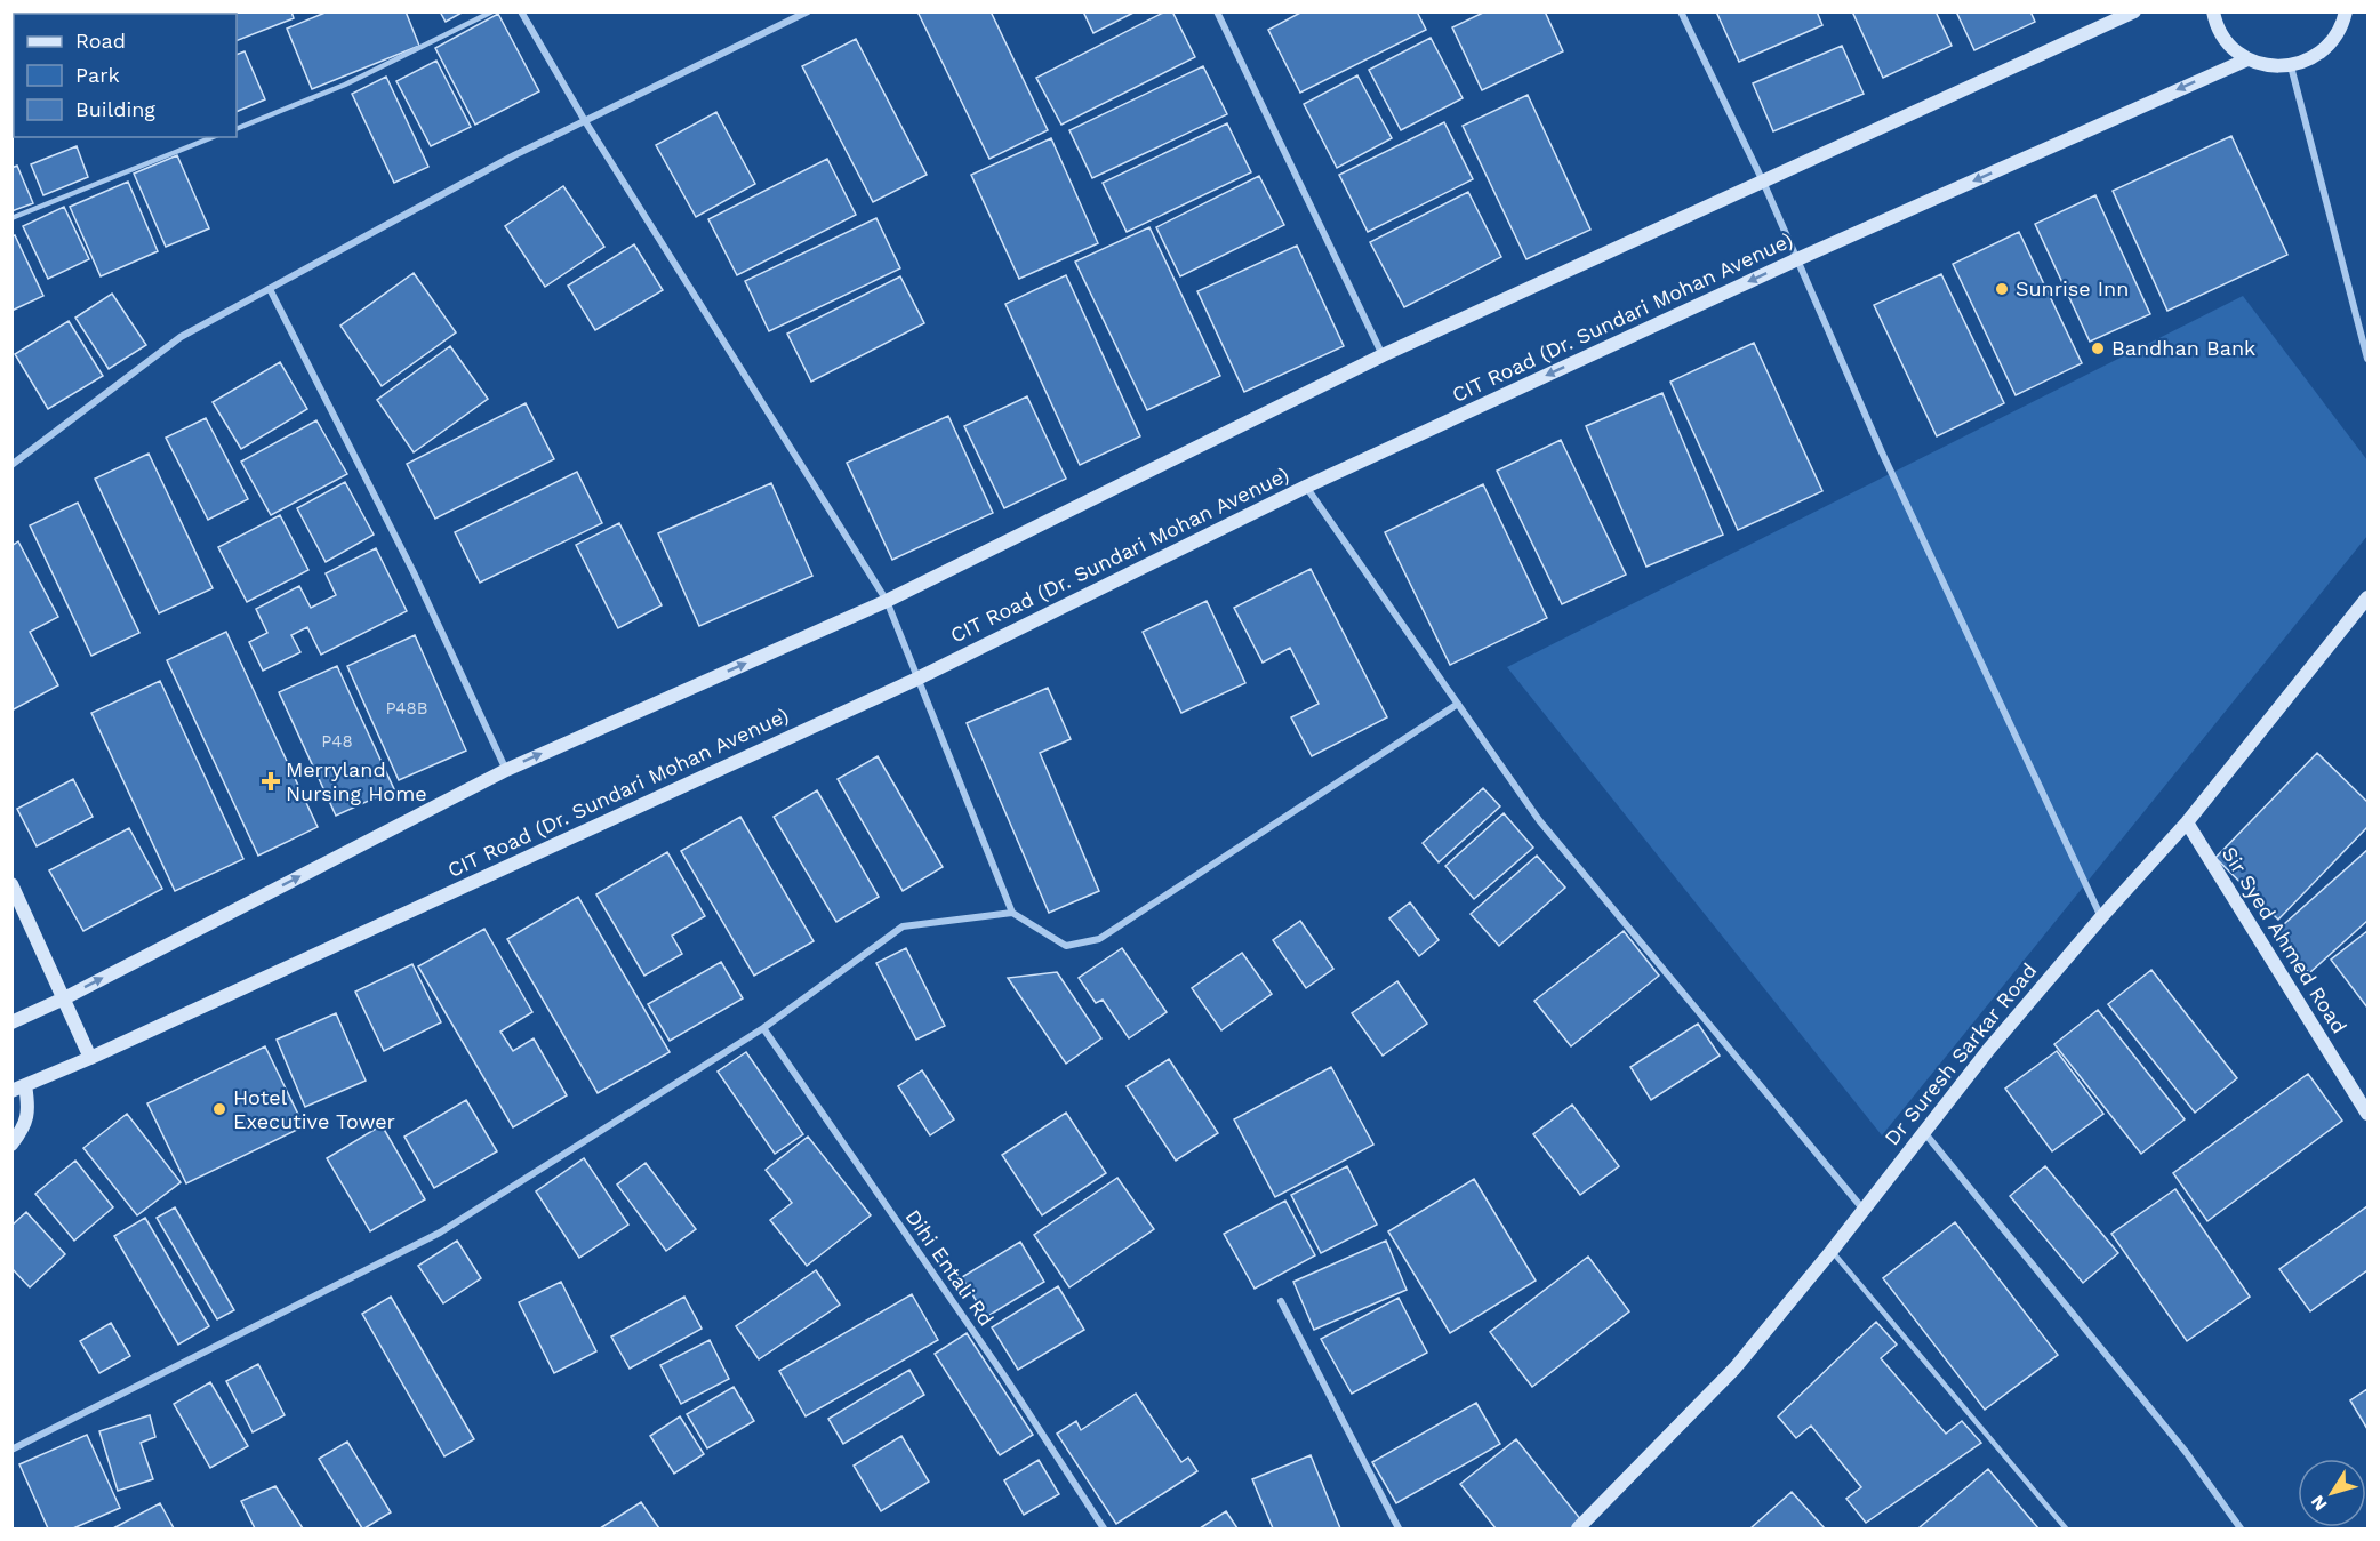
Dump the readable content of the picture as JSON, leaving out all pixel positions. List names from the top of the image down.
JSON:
{
  "streets": {
    "main road": ["CIT Road (Dr. Sundari Mohan Avenue)", "Sir Syed Ahmed Road", "Dr Suresh Sarkar Road"],
    "street": ["Dihi Entali Rd"]
  },
  "crossings": [
    ["Sir Syed Ahmed Road", "Dr Suresh Sarkar Road"]
  ],
  "places": {
    "other": ["Sunrise Inn", "Bandhan Bank", "Hotel Executive Tower"],
    "health": ["Merryland Nursing Home"]
  },
  "house_numbers": ["P48B", "P48"],
  "legend": ["Road", "Park", "Building"],
  "north": "bottom left"
}
